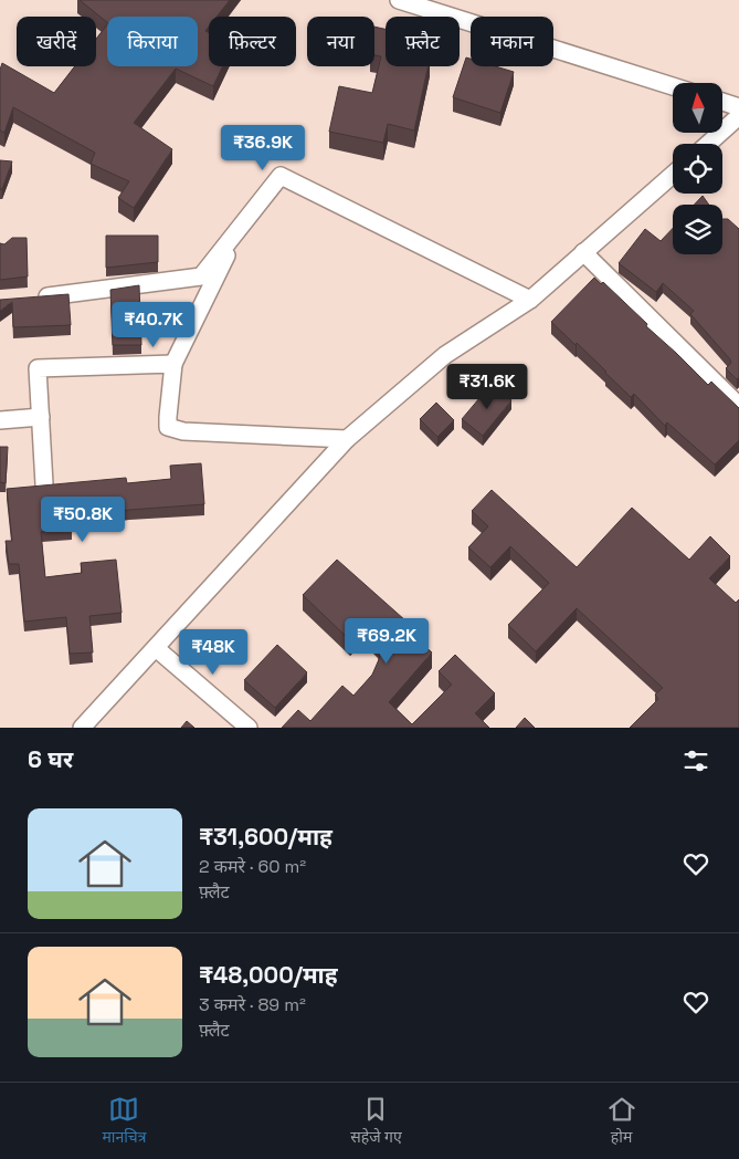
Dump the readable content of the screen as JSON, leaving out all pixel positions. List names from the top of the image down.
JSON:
{
  "north": "top",
  "page": {
    "chip": [
      "खरीदें",
      "किराया",
      "फ़िल्टर",
      "नया",
      "फ़्लैट",
      "मकान"
    ],
    "price": [
      "₹36.9K",
      "₹40.7K",
      "₹31.6K",
      "₹50.8K",
      "₹69.2K",
      "₹48K"
    ],
    "heading": "6 घर",
    "list": [
      {
        "name": "₹31,600/माह",
        "note": "2 कमरे · 60 m² · फ़्लैट"
      },
      {
        "name": "₹48,000/माह",
        "note": "3 कमरे · 89 m² · फ़्लैट"
      }
    ],
    "tabs": ["मानचित्र", "सहेजे गए", "होम"]
  }
}
